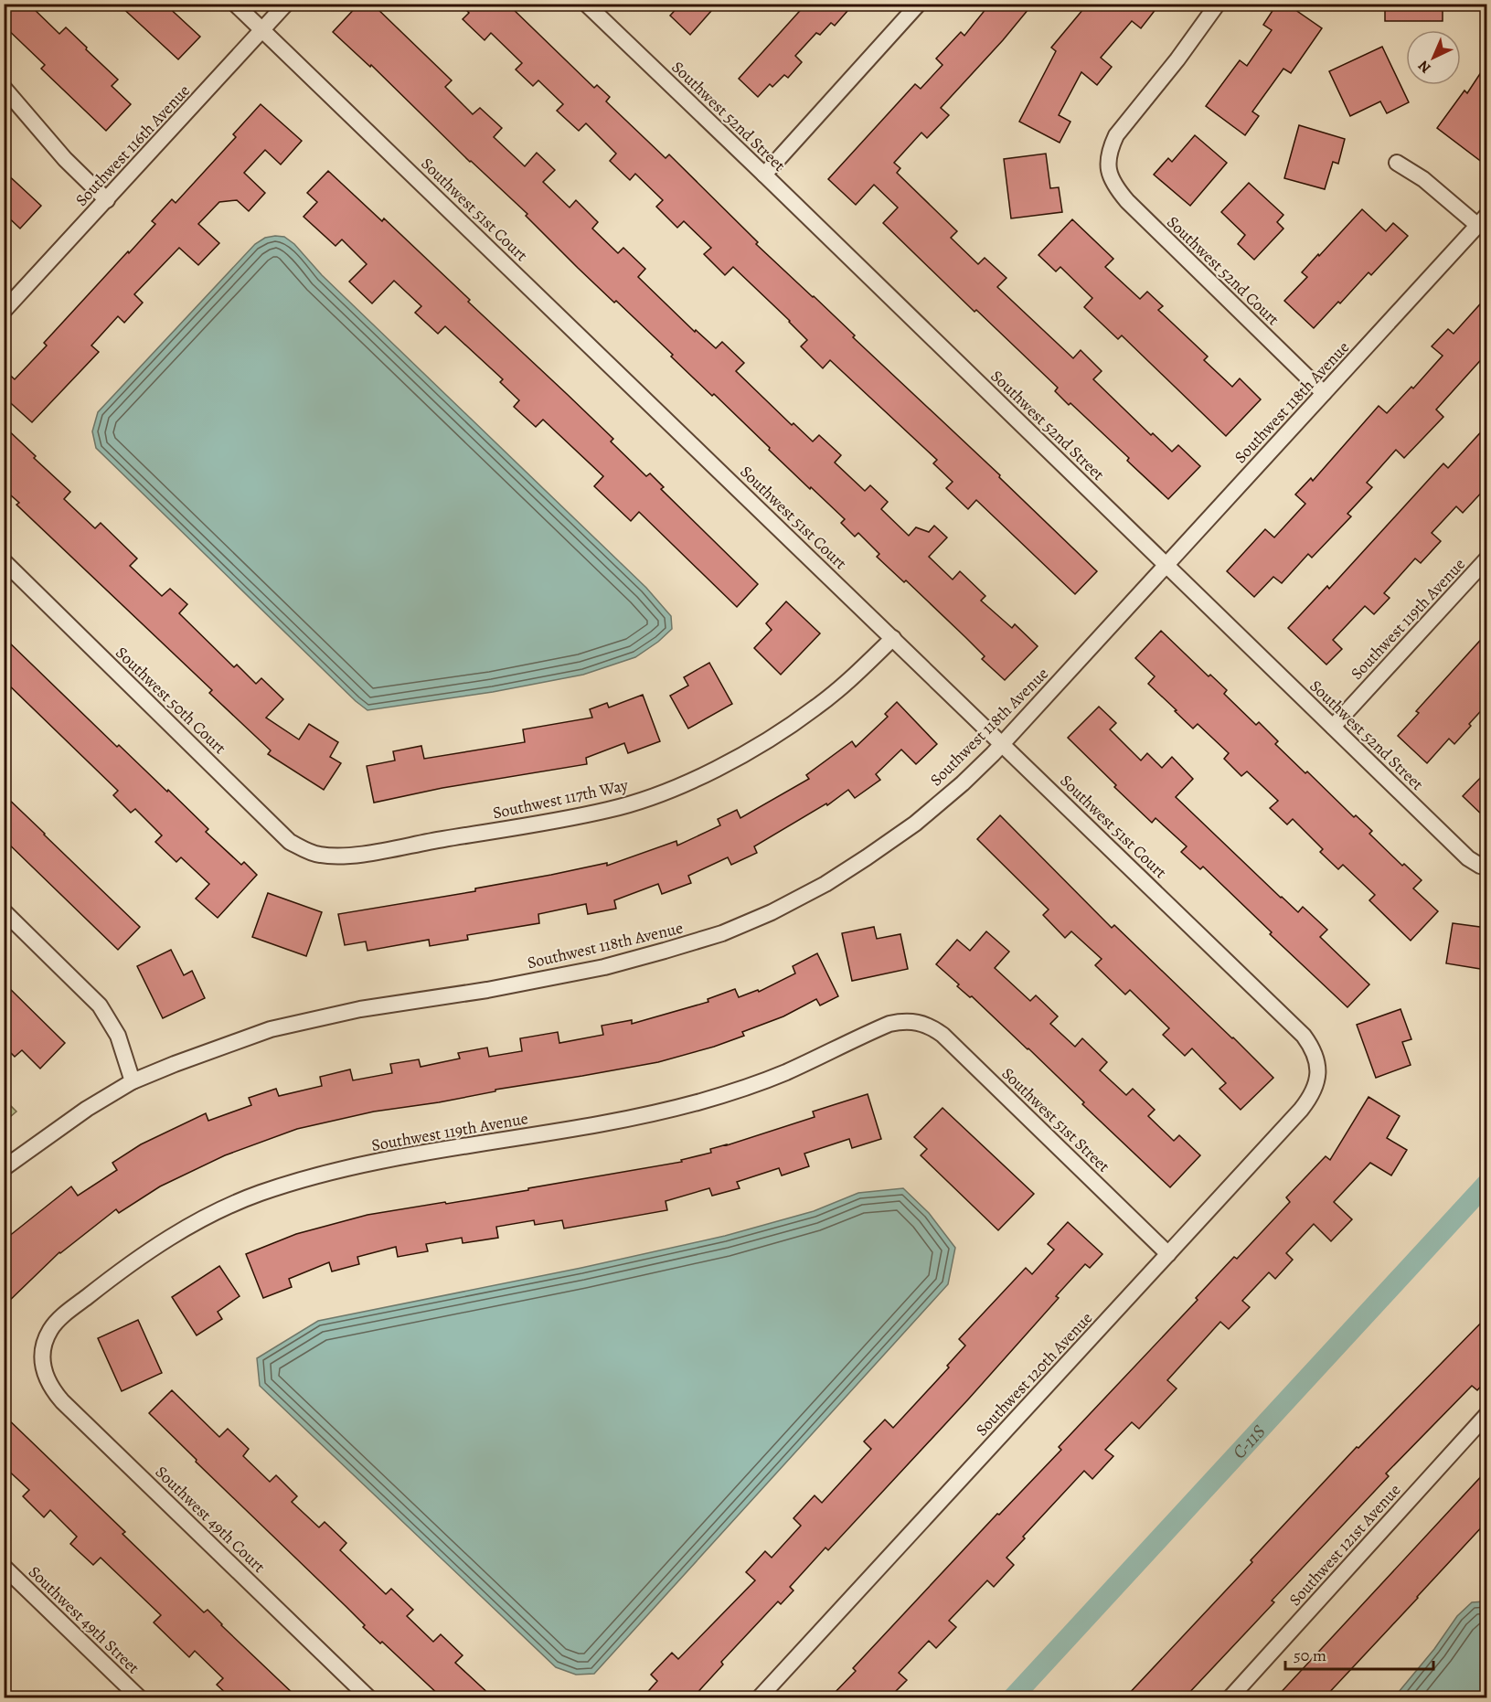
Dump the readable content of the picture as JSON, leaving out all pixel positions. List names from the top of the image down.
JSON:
{
  "streets": {
    "street": [
      "Southwest 52nd Street",
      "Southwest 116th Avenue",
      "Southwest 51st Court",
      "Southwest 52nd Court",
      "Southwest 118th Avenue",
      "Southwest 119th Avenue",
      "Southwest 50th Court",
      "Southwest 117th Way",
      "Southwest 51st Street",
      "Southwest 120th Avenue",
      "Southwest 49th Court",
      "Southwest 121st Avenue",
      "Southwest 49th Street"
    ]
  },
  "crossings": [
    ["Southwest 52nd Street", "Southwest 118th Avenue"],
    ["Southwest 52nd Street", "Southwest 119th Avenue"],
    ["Southwest 116th Avenue", "Southwest 51st Court"],
    ["Southwest 51st Court", "Southwest 118th Avenue"],
    ["Southwest 51st Court", "Southwest 117th Way"],
    ["Southwest 51st Court", "Southwest 120th Avenue"],
    ["Southwest 52nd Court", "Southwest 118th Avenue"],
    ["Southwest 119th Avenue", "Southwest 51st Street"],
    ["Southwest 119th Avenue", "Southwest 49th Court"],
    ["Southwest 50th Court", "Southwest 117th Way"],
    ["Southwest 51st Street", "Southwest 120th Avenue"]
  ],
  "water": ["C-11S"],
  "scale_bar": "50 m",
  "north": "bottom left"
}
